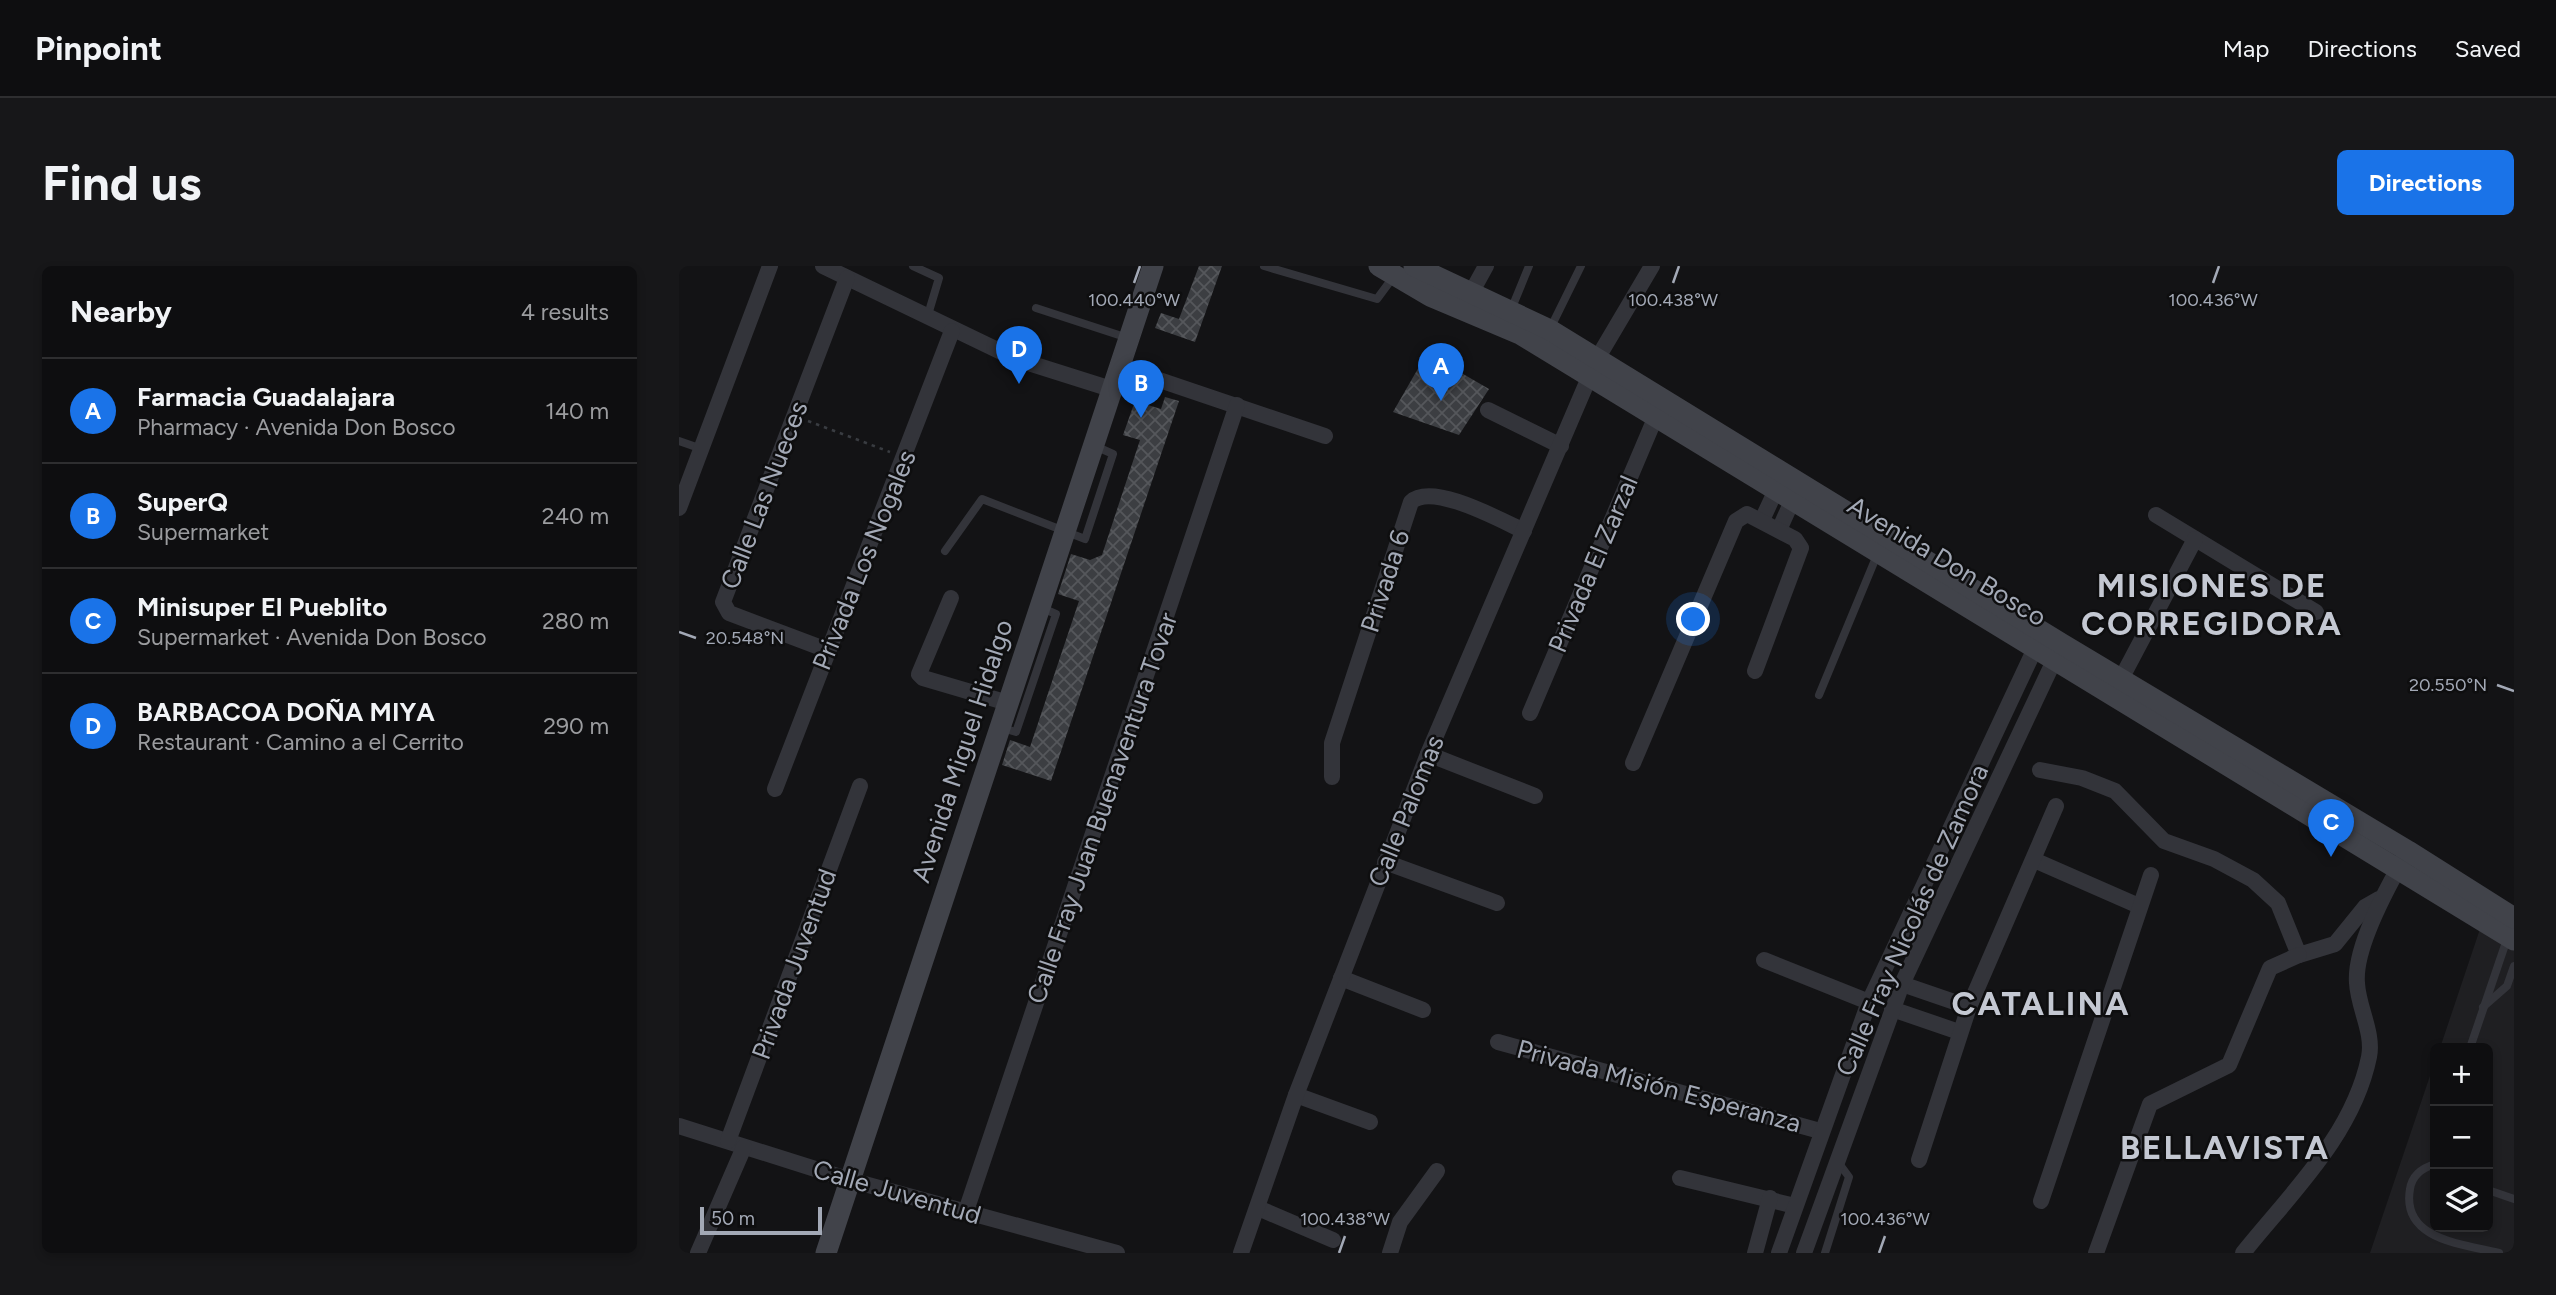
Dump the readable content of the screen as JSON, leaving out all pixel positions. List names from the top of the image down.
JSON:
{
  "streets": {
    "street": [
      "Calle Las Nueces",
      "Privada Los Nogales",
      "Avenida Don Bosco",
      "Privada El Zarzal",
      "Privada 6",
      "Avenida Miguel Hidalgo",
      "Calle Fray Juan Buenaventura Tovar",
      "Calle Palomas",
      "Calle Fray Nicolás de Zamora",
      "Privada Juventud",
      "Privada Misión Esperanza",
      "Calle Juventud"
    ]
  },
  "crossings": [
    ["Calle Las Nueces", "Privada Los Nogales"],
    ["Avenida Don Bosco", "Privada El Zarzal"],
    ["Avenida Don Bosco", "Calle Palomas"],
    ["Avenida Don Bosco", "Calle Fray Nicolás de Zamora"],
    ["Privada 6", "Calle Palomas"],
    ["Avenida Miguel Hidalgo", "Calle Juventud"],
    ["Calle Fray Juan Buenaventura Tovar", "Calle Juventud"],
    ["Calle Fray Nicolás de Zamora", "Privada Misión Esperanza"],
    ["Privada Juventud", "Calle Juventud"]
  ],
  "districts": ["MISIONES DE CORREGIDORA", "CATALINA", "BELLAVISTA"],
  "scale_bar": "50 m",
  "page": {
    "header": "Pinpoint",
    "nav": ["Map", "Directions", "Saved"],
    "buttons": "Directions",
    "title": "Find us",
    "heading": ["Nearby", "4 results"],
    "pins": [
      "D",
      "A",
      "B",
      "C"
    ],
    "list": [
      {
        "mark": "A",
        "name": "Farmacia Guadalajara",
        "note": "Pharmacy · Avenida Don Bosco",
        "value": "140 m"
      },
      {
        "mark": "B",
        "name": "SuperQ",
        "note": "Supermarket",
        "value": "240 m"
      },
      {
        "mark": "C",
        "name": "Minisuper El Pueblito",
        "note": "Supermarket · Avenida Don Bosco",
        "value": "280 m"
      },
      {
        "mark": "D",
        "name": "BARBACOA DOÑA MIYA",
        "note": "Restaurant · Camino a el Cerrito",
        "value": "290 m"
      }
    ],
    "map_buttons": ["+", "−"],
    "scale": "50 m"
  },
  "coordinates": [
    "100.440°W",
    "100.438°W",
    "100.436°W",
    "20.548°N",
    "20.550°N"
  ]
}
